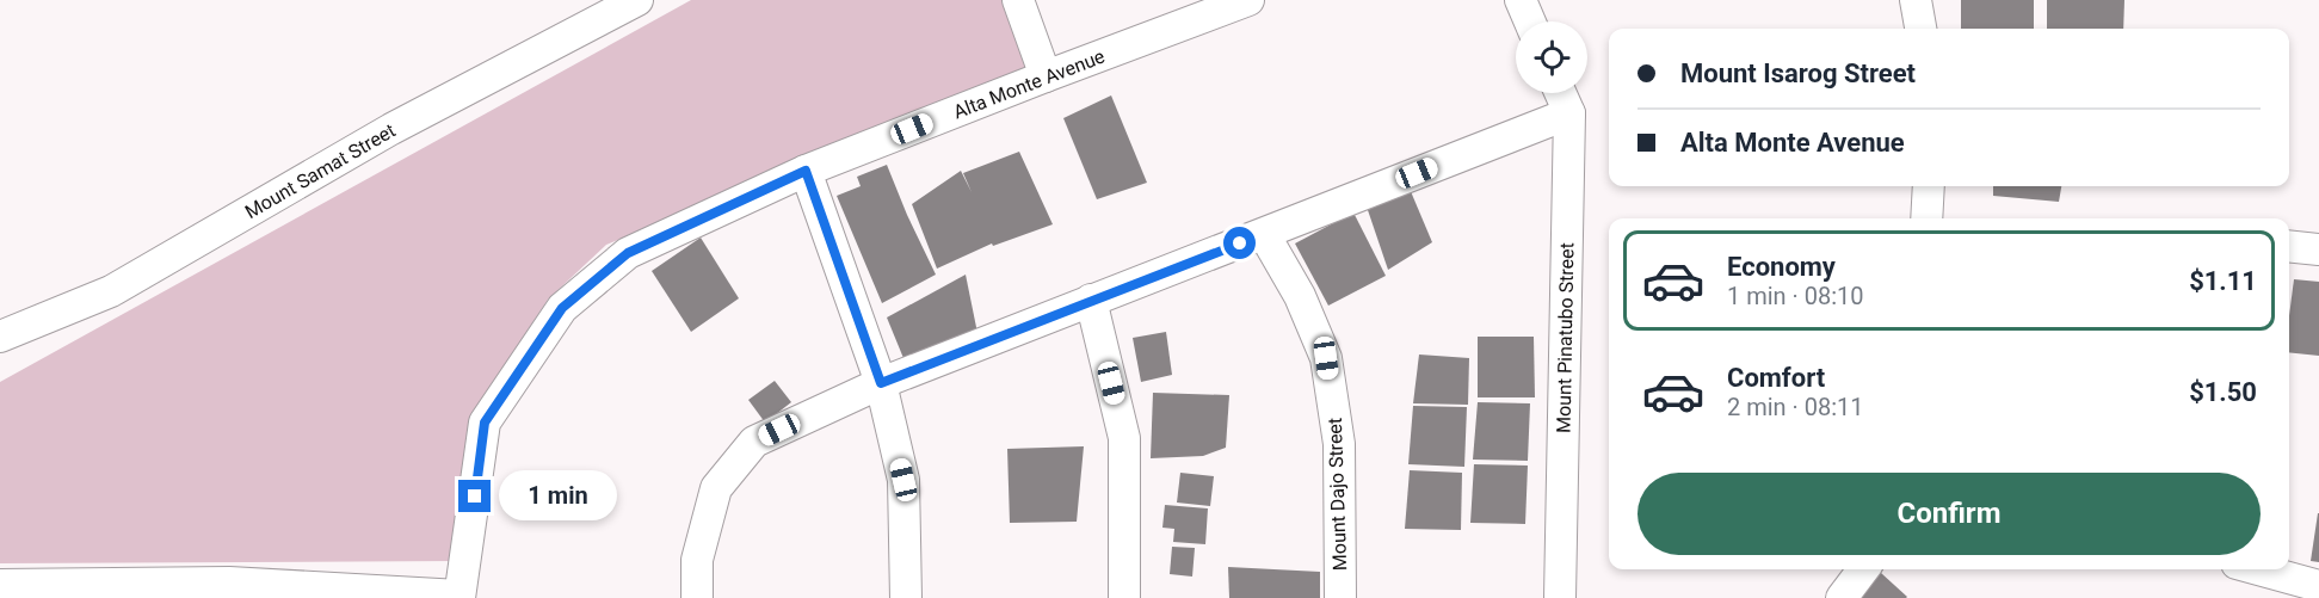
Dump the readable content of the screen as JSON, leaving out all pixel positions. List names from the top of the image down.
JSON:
{
  "streets": {
    "street": [
      "Alta Monte Avenue",
      "Mount Samat Street",
      "Mount Pinatubo Street",
      "Mount Dajo Street"
    ]
  },
  "page": {
    "banner": ["Mount Isarog Street", "Alta Monte Avenue"],
    "list": [
      {
        "name": "Economy",
        "note": "1 min · 08:10",
        "value": "$1.11"
      },
      {
        "name": "Comfort",
        "note": "2 min · 08:11",
        "value": "$1.50"
      }
    ],
    "buttons": "Confirm",
    "bubble": "1 min"
  }
}
